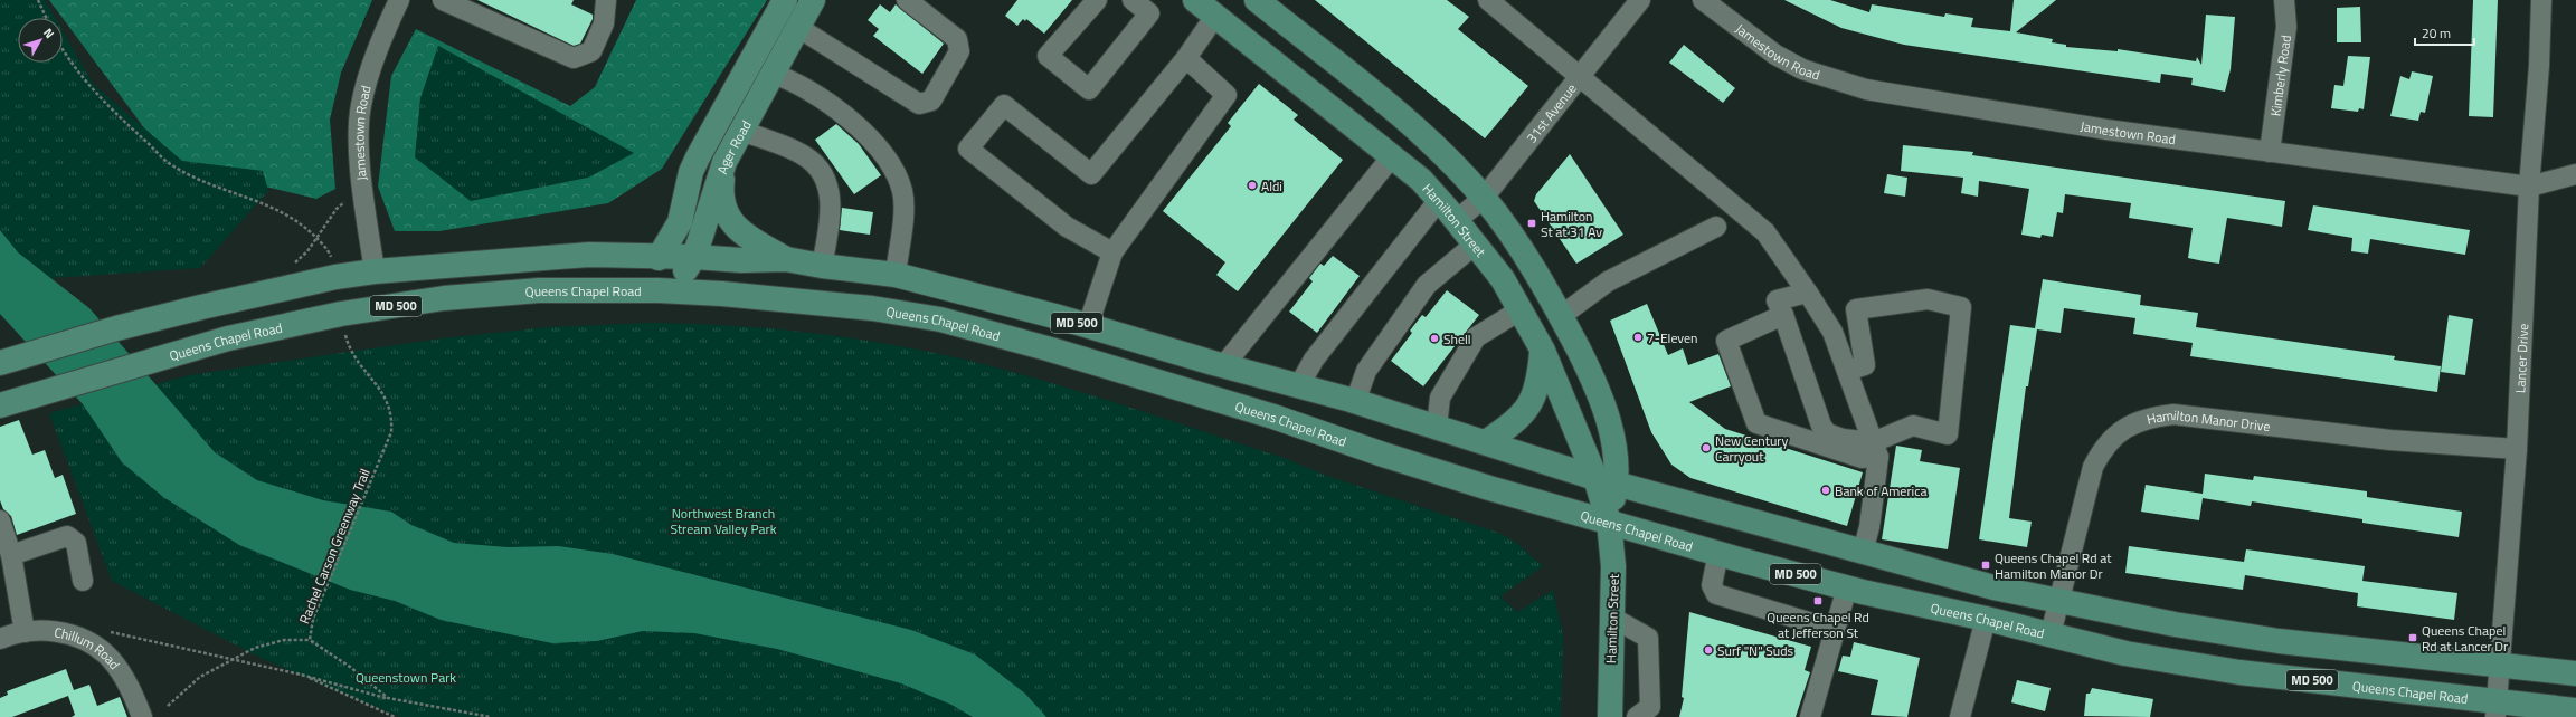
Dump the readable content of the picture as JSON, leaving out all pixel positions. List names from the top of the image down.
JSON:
{
  "streets": {
    "main road": [
      "Ager Road",
      "Hamilton Street",
      "Queens Chapel Road",
      "MD 500"
    ],
    "street": [
      "Jamestown Road",
      "Kimberly Road",
      "31st Avenue",
      "Lancer Drive",
      "Hamilton Manor Drive",
      "Chillum Road"
    ],
    "path": ["Rachel Carson Greenway Trail"]
  },
  "crossings": [
    ["Jamestown Road", "Kimberly Road"],
    ["Jamestown Road", "MD 500"],
    ["Jamestown Road", "Lancer Drive"],
    ["31st Avenue", "Hamilton Street"],
    ["Ager Road", "Queens Chapel Road"],
    ["Ager Road", "MD 500"],
    ["Hamilton Street", "Queens Chapel Road"],
    ["Hamilton Street", "MD 500"],
    ["Queens Chapel Road", "Lancer Drive"],
    ["Queens Chapel Road", "Hamilton Manor Drive"],
    ["MD 500", "Lancer Drive"],
    ["MD 500", "Hamilton Manor Drive"],
    ["Lancer Drive", "Hamilton Manor Drive"]
  ],
  "parks": ["Northwest Branch Stream Valley Park", "Queenstown Park"],
  "places": {
    "other": [
      "Aldi",
      "7-Eleven",
      "Shell",
      "New Century Carryout",
      "Bank of America",
      "Surf \"N\" Suds"
    ],
    "transit": [
      "Hamilton St at 31 Av",
      "Queens Chapel Rd at Hamilton Manor Dr",
      "Queens Chapel Rd at Jefferson St",
      "Queens Chapel Rd at Lancer Dr"
    ]
  },
  "scale_bar": "20 m",
  "north": "top right"
}
